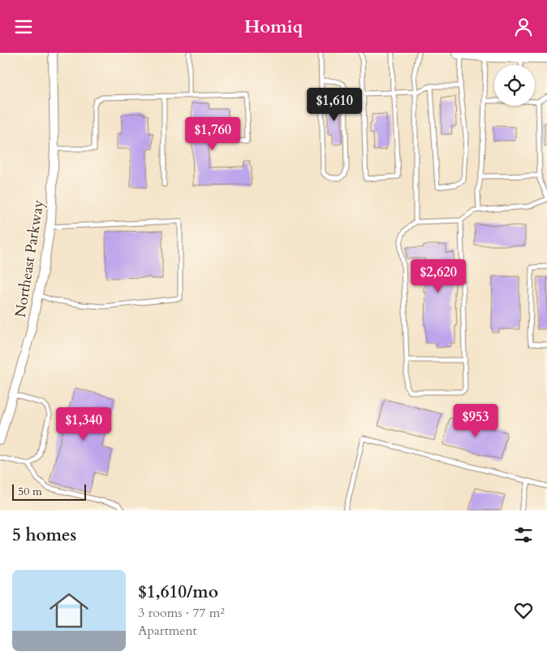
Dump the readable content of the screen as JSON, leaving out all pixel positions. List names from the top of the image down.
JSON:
{
  "streets": {
    "street": ["Northeast Parkway"]
  },
  "scale_bar": "50 m",
  "page": {
    "header": "Homiq",
    "price": [
      "$1,610",
      "$1,760",
      "$2,620",
      "$953",
      "$1,340"
    ],
    "scale": "50 m",
    "heading": "5 homes",
    "list": [
      {
        "name": "$1,610/mo",
        "note": "3 rooms · 77 m² · Apartment"
      }
    ]
  }
}
